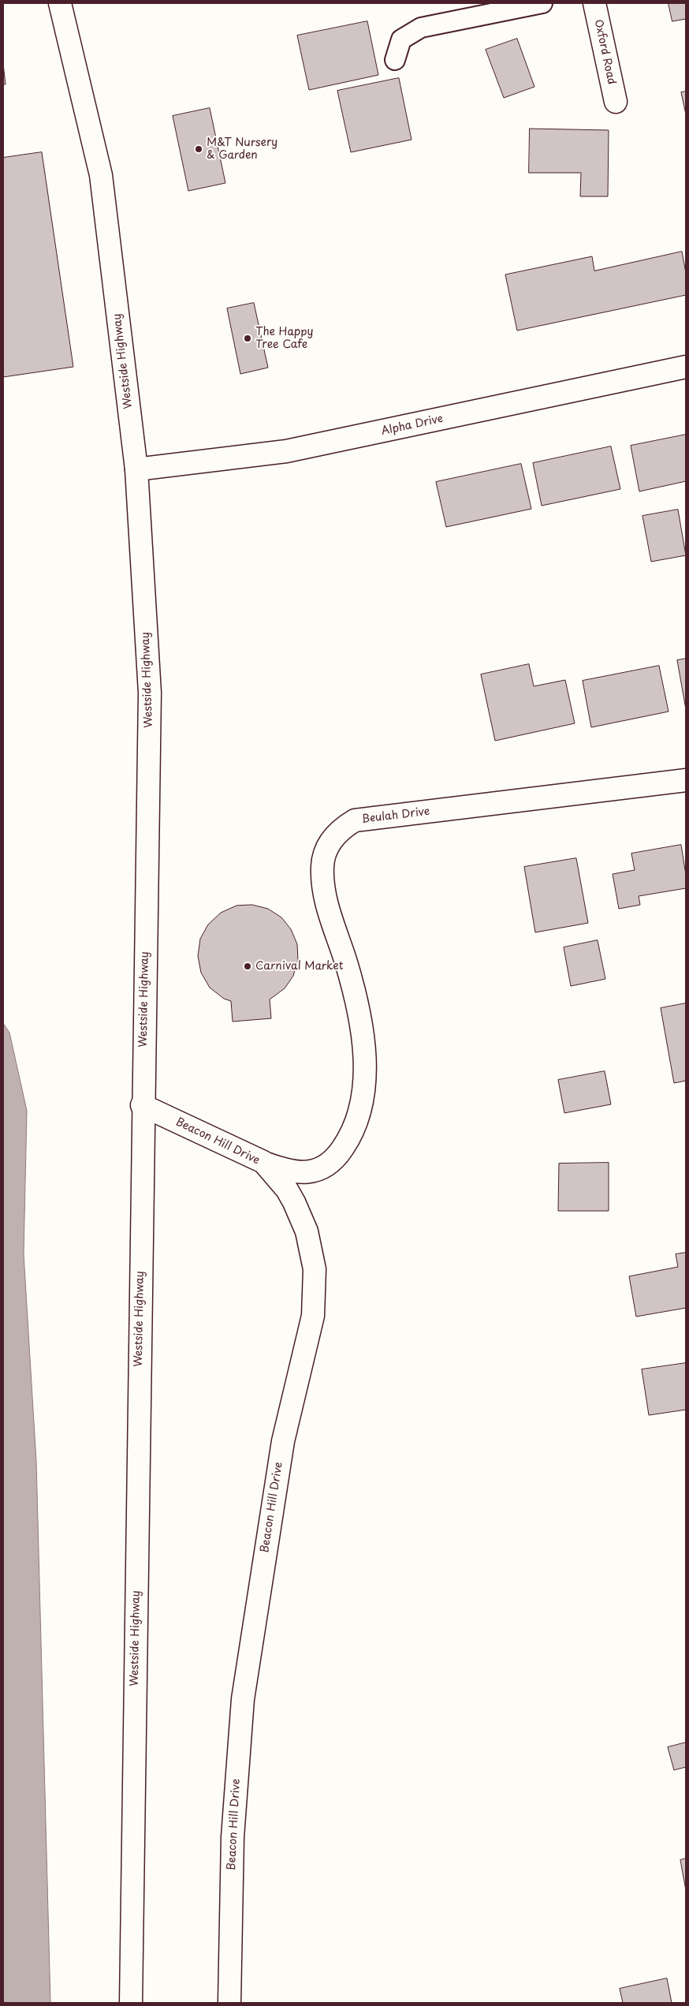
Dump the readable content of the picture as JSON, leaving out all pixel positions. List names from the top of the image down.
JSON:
{
  "streets": {
    "street": [
      "Oxford Road",
      "Westside Highway",
      "Alpha Drive",
      "Beulah Drive",
      "Beacon Hill Drive"
    ]
  },
  "crossings": [
    ["Westside Highway", "Alpha Drive"],
    ["Westside Highway", "Beacon Hill Drive"],
    ["Beulah Drive", "Beacon Hill Drive"]
  ],
  "places": ["M&T Nursery & Garden", "The Happy Tree Cafe", "Carnival Market"]
}
